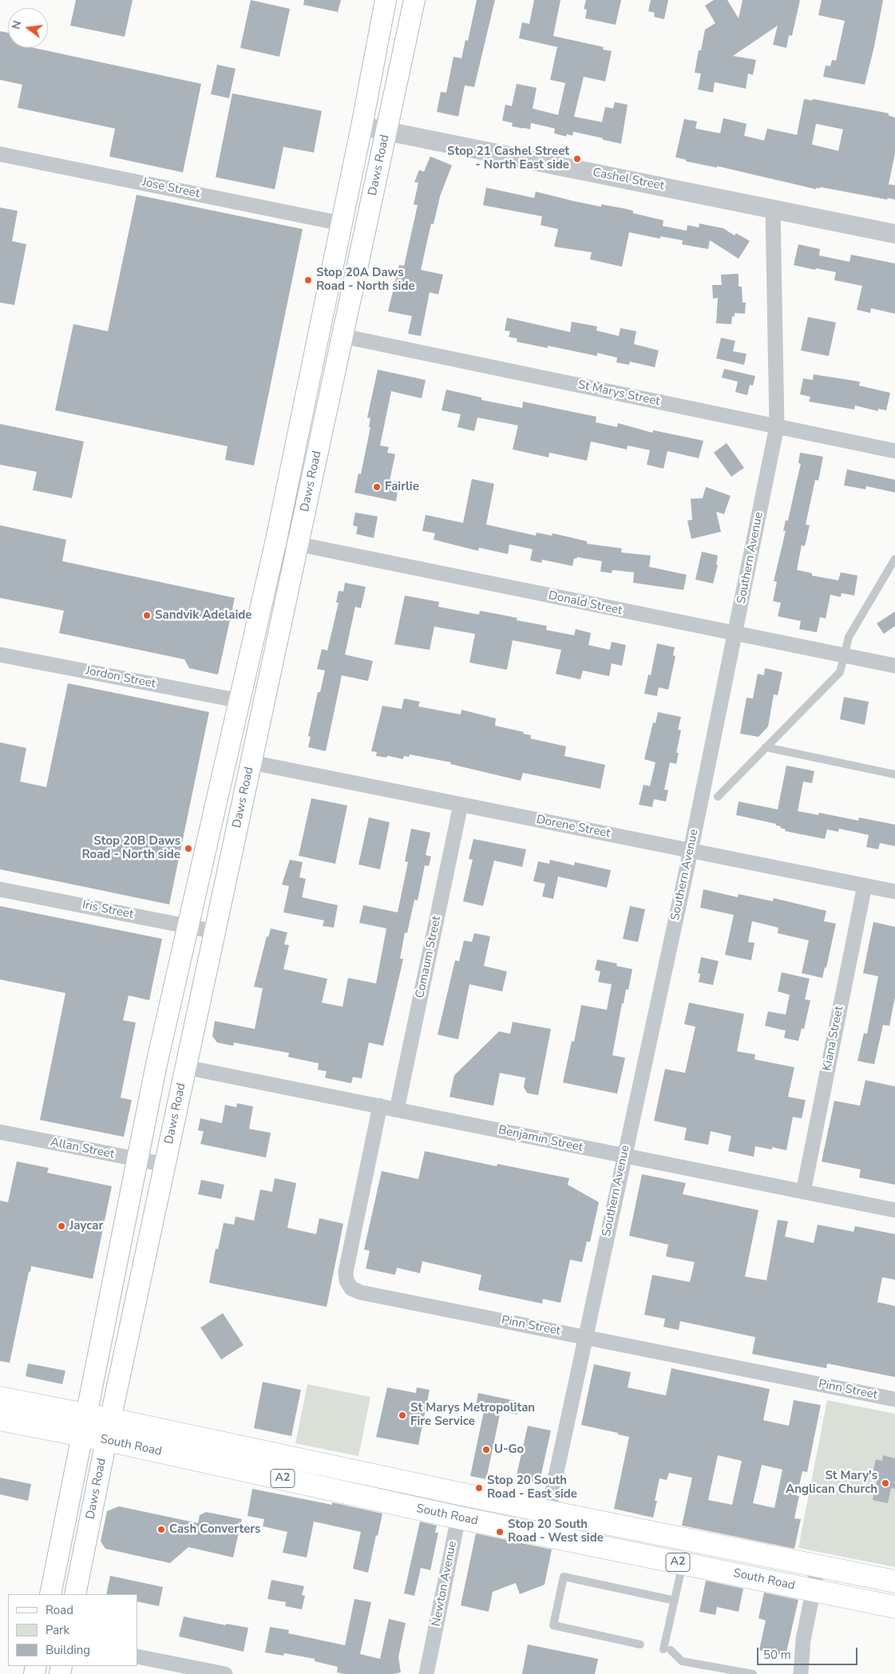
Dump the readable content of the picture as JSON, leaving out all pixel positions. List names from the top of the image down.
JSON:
{
  "streets": {
    "highway": ["South Road", "A2"],
    "main road": ["Daws Road"],
    "street": [
      "Cashel Street",
      "Jose Street",
      "St Marys Street",
      "Southern Avenue",
      "Donald Street",
      "Jordon Street",
      "Dorene Street",
      "Iris Street",
      "Comaum Street",
      "Kiana Street",
      "Benjamin Street",
      "Allan Street",
      "Pinn Street",
      "Newton Avenue"
    ]
  },
  "crossings": [
    ["Daws Road", "Cashel Street"],
    ["Daws Road", "Jose Street"],
    ["Daws Road", "St Marys Street"],
    ["Daws Road", "Donald Street"],
    ["Daws Road", "Jordon Street"],
    ["Daws Road", "Dorene Street"],
    ["Daws Road", "Iris Street"],
    ["Daws Road", "Benjamin Street"],
    ["Daws Road", "Allan Street"],
    ["Daws Road", "South Road"],
    ["Cashel Street", "Southern Avenue"],
    ["St Marys Street", "Southern Avenue"],
    ["Southern Avenue", "Donald Street"],
    ["Southern Avenue", "Dorene Street"],
    ["Southern Avenue", "Benjamin Street"],
    ["Southern Avenue", "Pinn Street"],
    ["Southern Avenue", "South Road"],
    ["Dorene Street", "Comaum Street"],
    ["Dorene Street", "Kiana Street"],
    ["Comaum Street", "Benjamin Street"],
    ["Kiana Street", "Benjamin Street"],
    ["Benjamin Street", "Pinn Street"],
    ["South Road", "Newton Avenue"]
  ],
  "places": [
    "Stop 21 Cashel Street - North East side",
    "Stop 20A Daws Road - North side",
    "Fairlie",
    "Sandvik Adelaide",
    "Stop 20B Daws Road - North side",
    "Jaycar",
    "St Marys Metropolitan Fire Service",
    "U-Go",
    "St Mary's Anglican Church",
    "Stop 20 South Road - East side",
    "Cash Converters",
    "Stop 20 South Road - West side"
  ],
  "legend": ["Road", "Park", "Building"],
  "scale_bar": "50 m",
  "north": "left"
}
